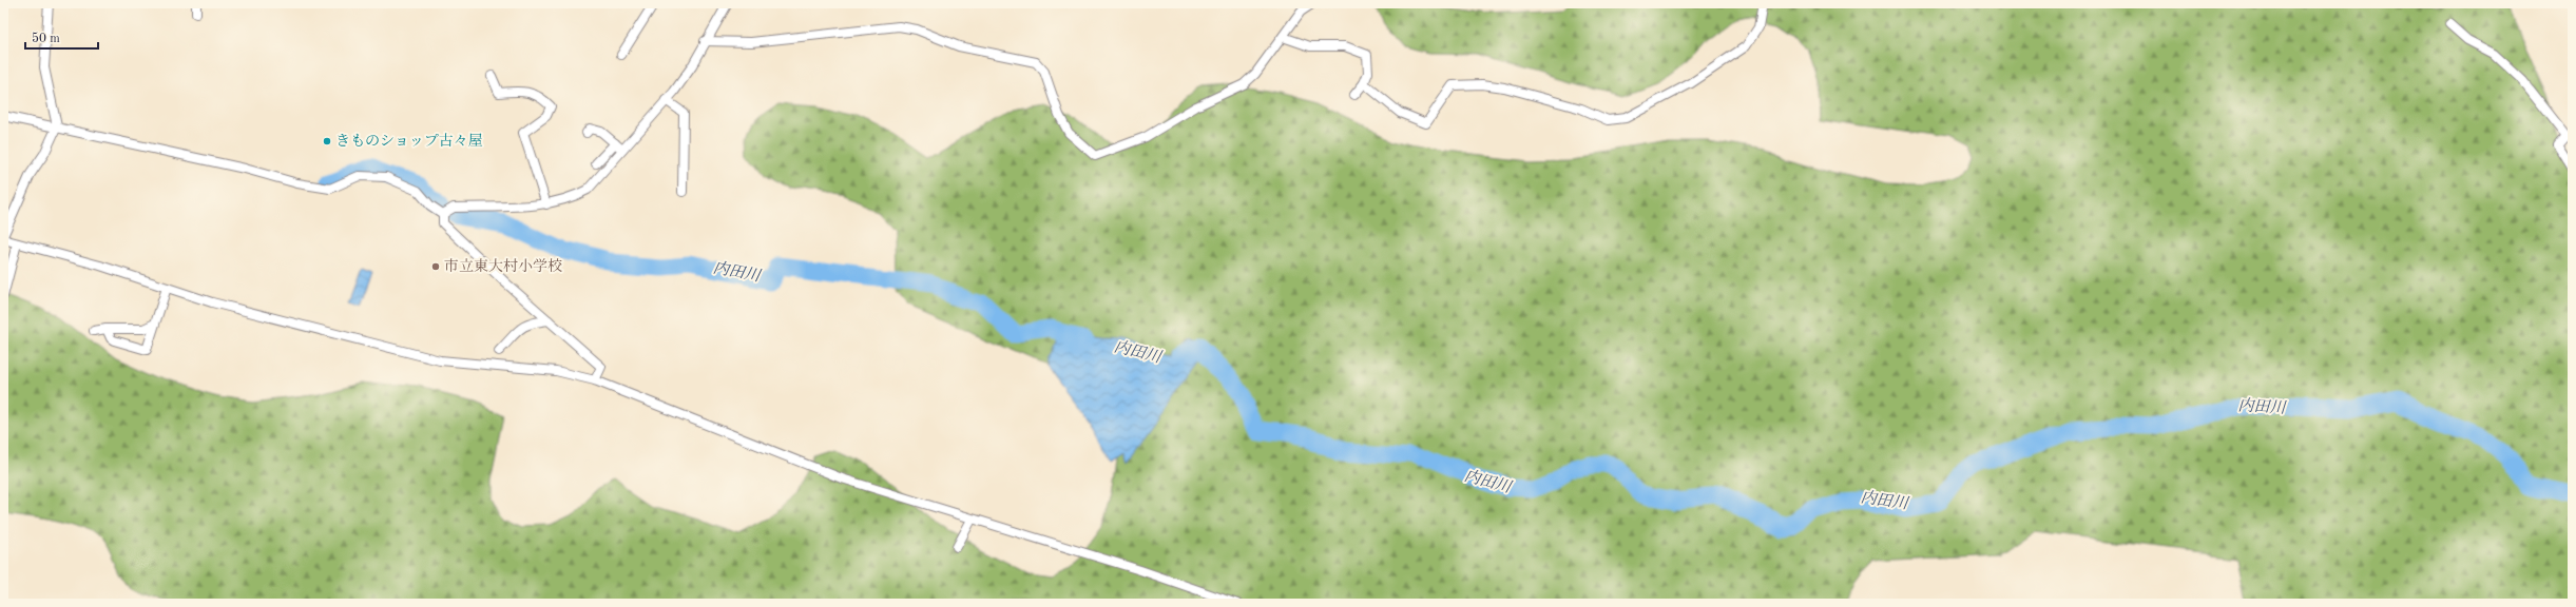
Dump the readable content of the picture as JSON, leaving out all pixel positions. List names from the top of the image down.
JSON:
{
  "water": ["内田川"],
  "places": ["きものショップ古々屋", "市立東大村小学校"],
  "scale_bar": "50 m"
}
